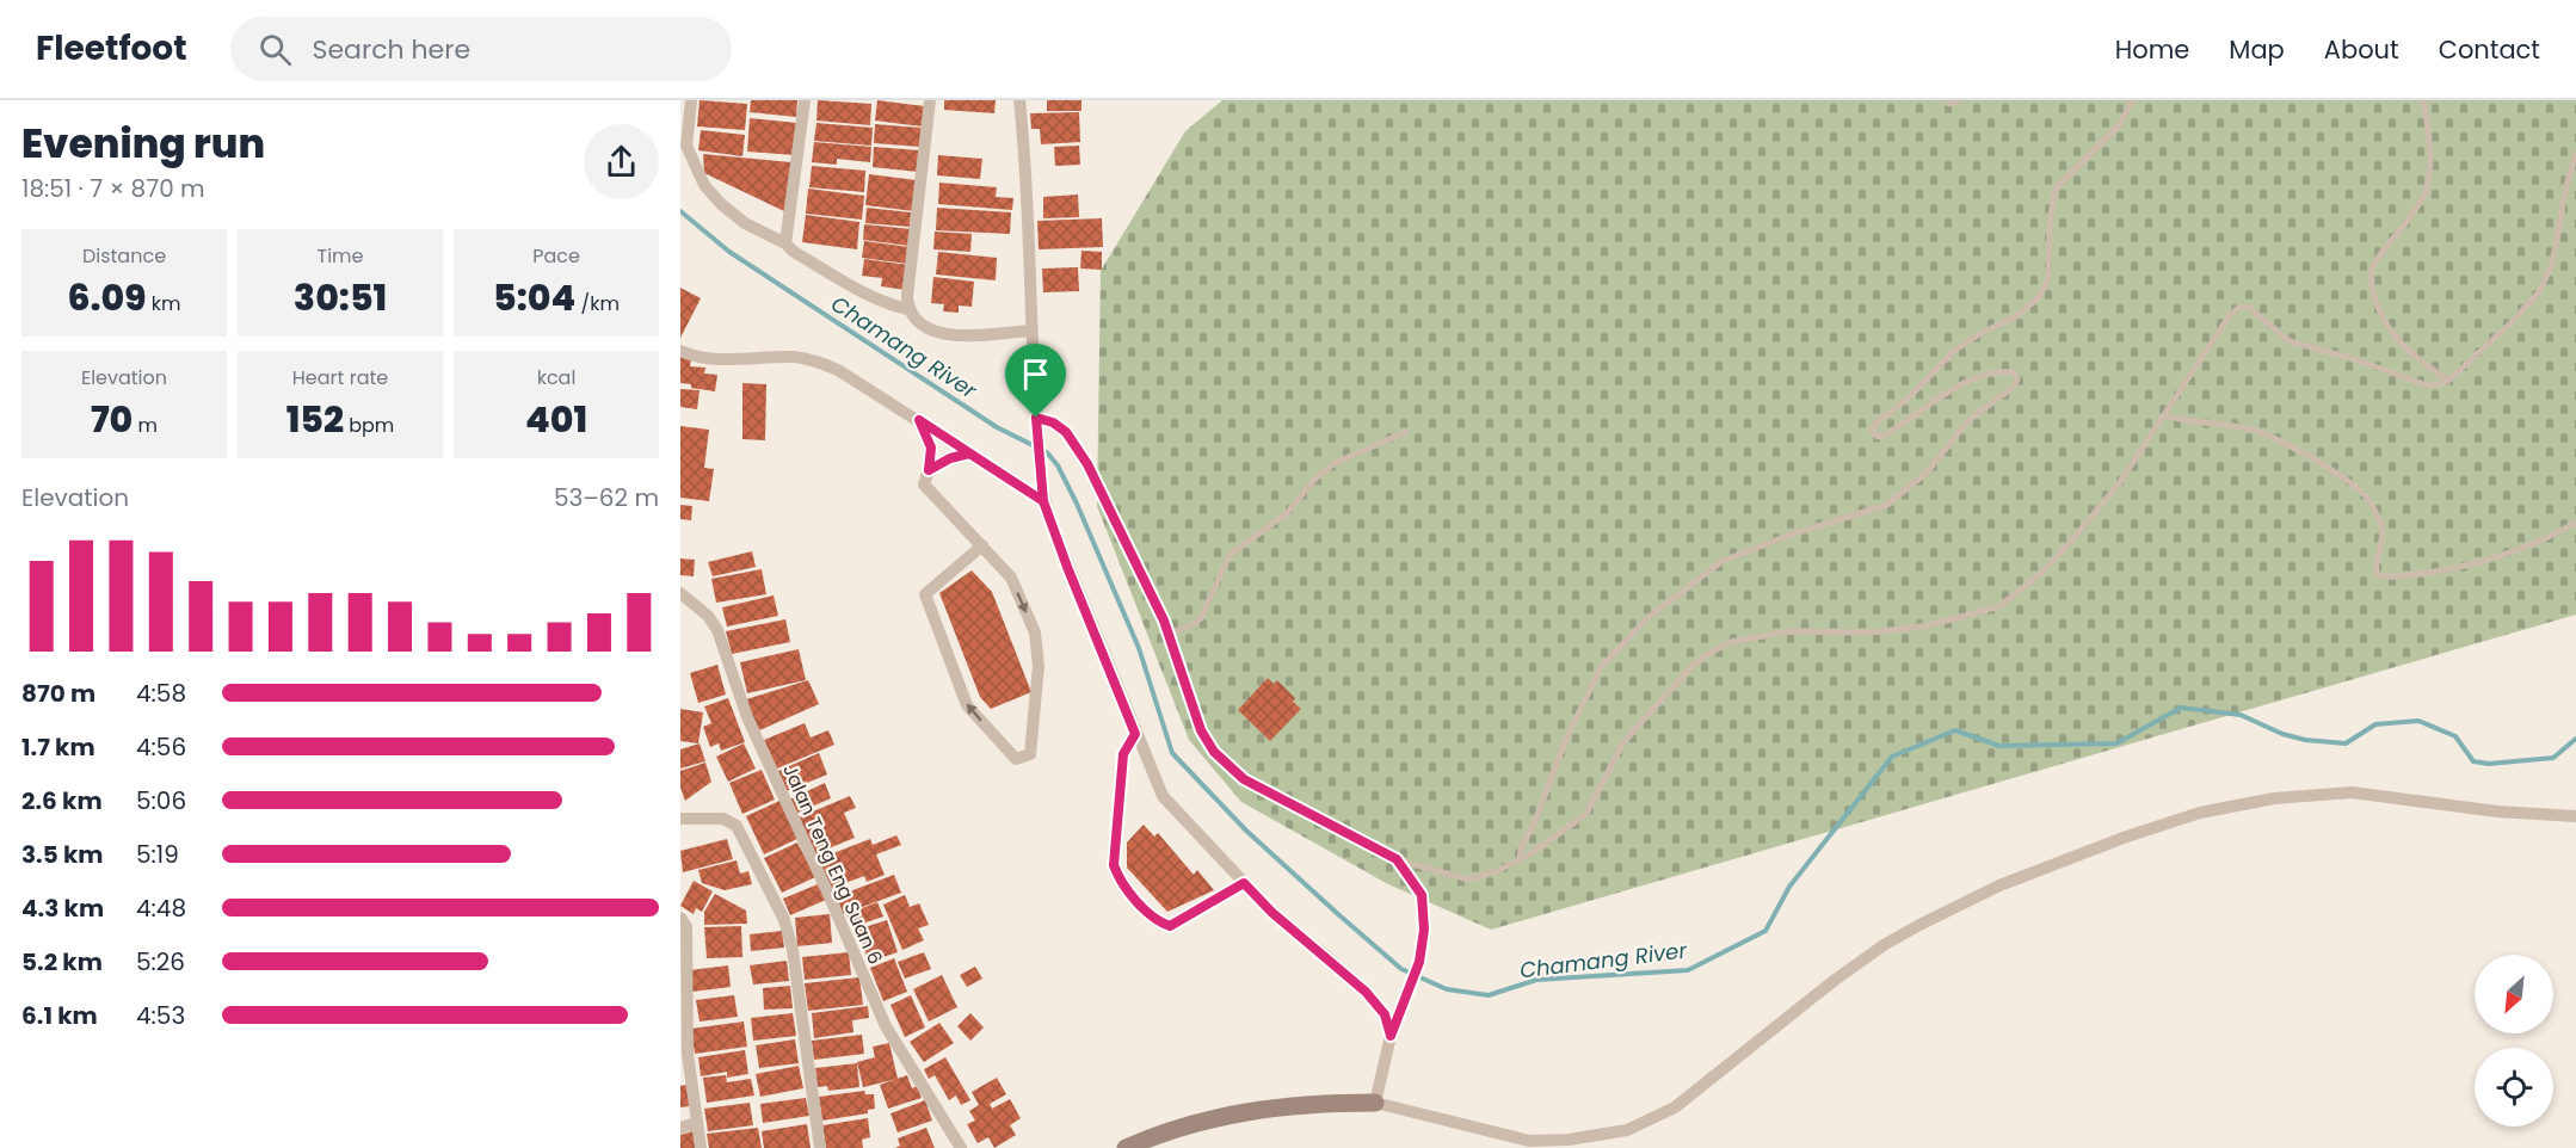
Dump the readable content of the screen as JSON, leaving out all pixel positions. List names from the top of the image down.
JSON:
{
  "streets": {
    "street": ["Jalan Teng Eng Suan 6"]
  },
  "water": ["Chamang River"],
  "north": "bottom left",
  "page": {
    "header": "Fleetfoot",
    "search": "Search here",
    "nav": [
      "Home",
      "Map",
      "About",
      "Contact"
    ],
    "heading": ["Evening run", "18:51 · 7 × 870 m"],
    "stats": [
      ["Distance", "6.09 km"],
      ["Time", "30:51"],
      ["Pace", "5:04 /km"],
      ["Elevation", "70 m"],
      ["Heart rate", "152 bpm"],
      ["kcal", "401"]
    ],
    "chart": ["Elevation", "53–62 m"],
    "list": [
      {
        "name": "870 m",
        "note": "4:58"
      },
      {
        "name": "1.7 km",
        "note": "4:56"
      },
      {
        "name": "2.6 km",
        "note": "5:06"
      },
      {
        "name": "3.5 km",
        "note": "5:19"
      },
      {
        "name": "4.3 km",
        "note": "4:48"
      },
      {
        "name": "5.2 km",
        "note": "5:26"
      },
      {
        "name": "6.1 km",
        "note": "4:53"
      }
    ]
  }
}
